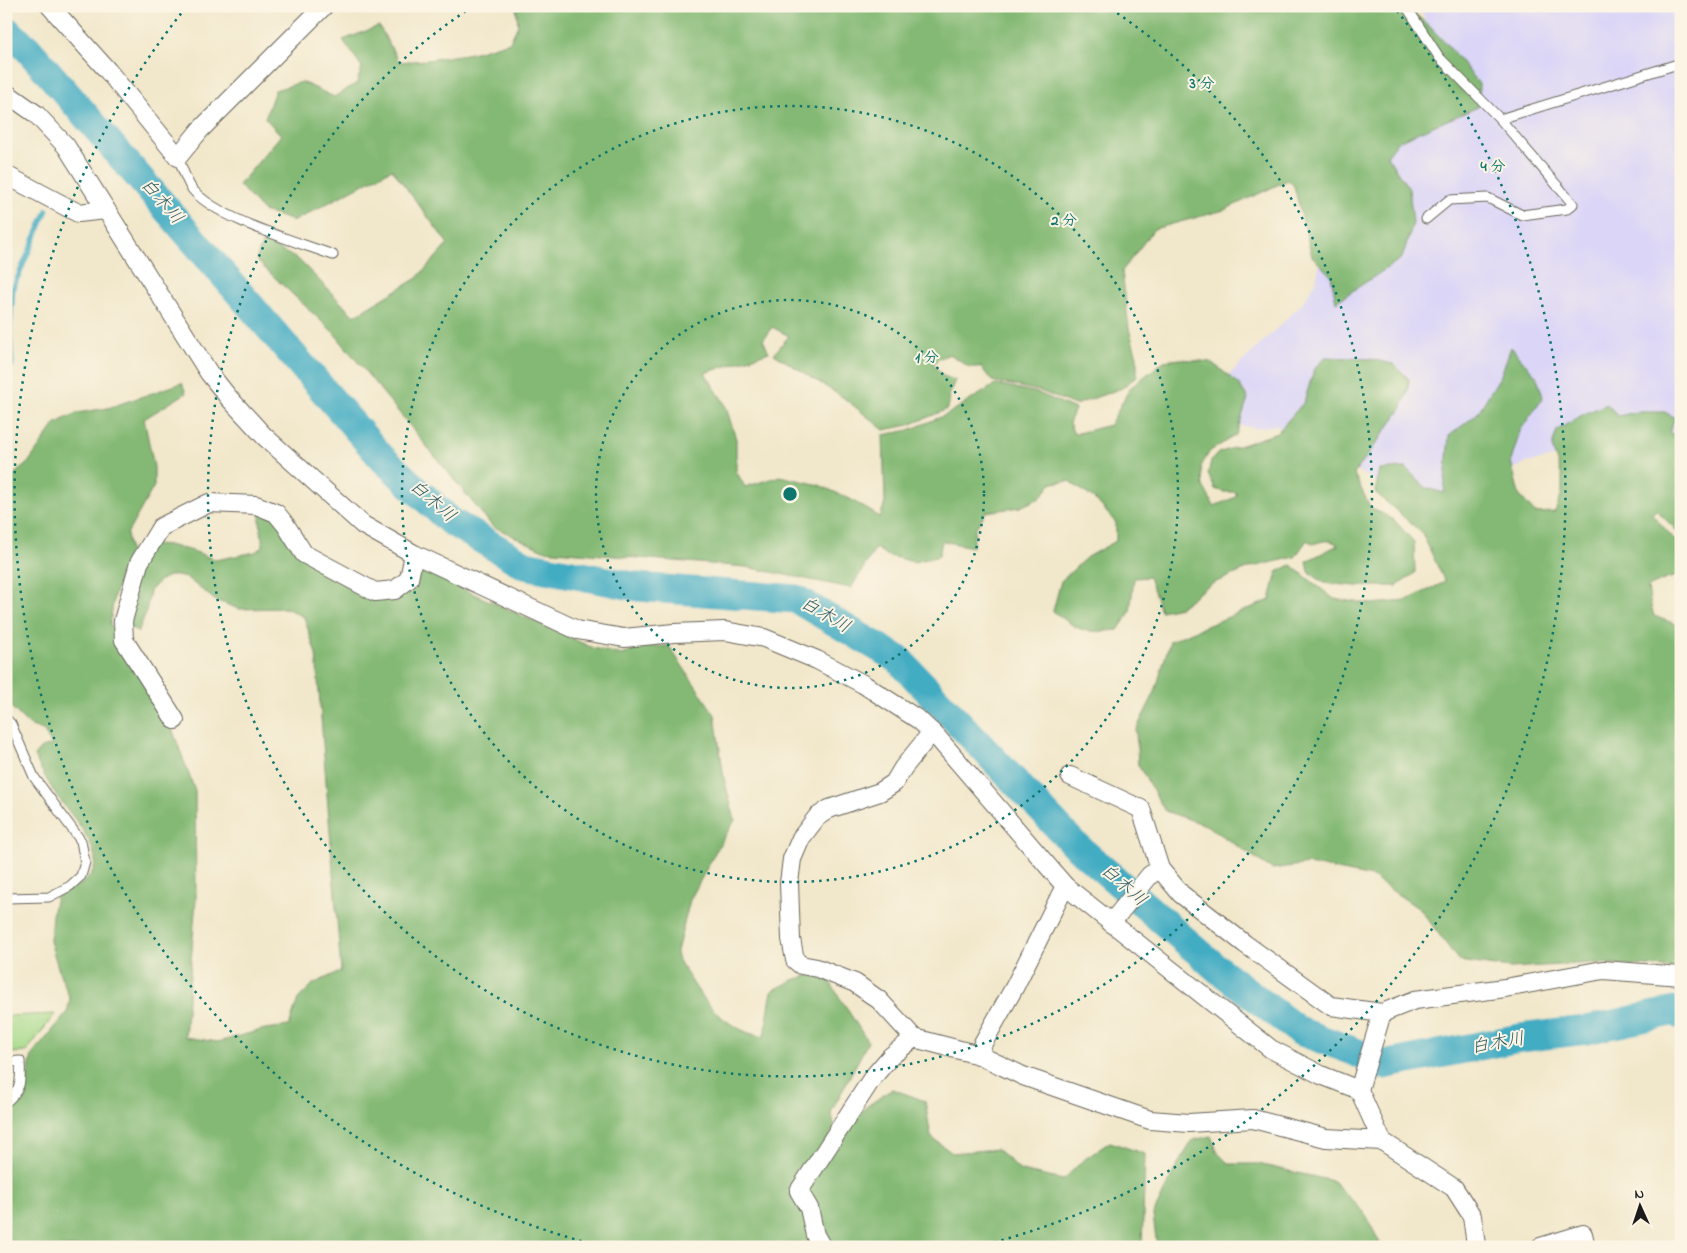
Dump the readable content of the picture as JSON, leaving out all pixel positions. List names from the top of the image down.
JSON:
{
  "water": ["白木川"],
  "north": "top",
  "rings": [
    "3 分",
    "4 分",
    "2 分",
    "1 分"
  ]
}
